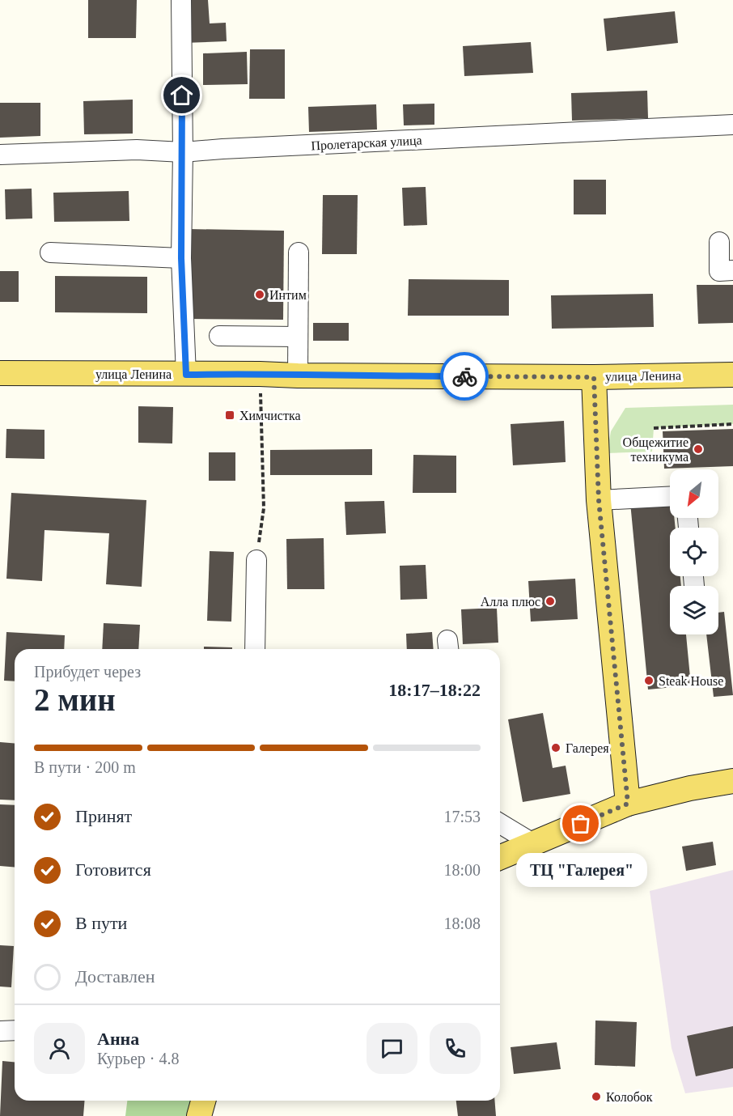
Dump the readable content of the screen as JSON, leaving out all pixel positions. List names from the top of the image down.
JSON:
{
  "streets": {
    "main road": ["улица Ленина"],
    "street": ["Пролетарская улица"]
  },
  "places": {
    "other": [
      "Интим",
      "Общежитие техникума",
      "Алла плюс",
      "Steak House",
      "Галерея",
      "ТЦ \"Галерея\"",
      "Колобок"
    ],
    "transit": ["Химчистка"]
  },
  "north": "bottom left",
  "page": {
    "heading": ["2 мин", "Прибудет через", "18:17–18:22"],
    "panel": ["Анна", "Курьер · 4.8"],
    "bar": "В пути · 200 m",
    "list": [
      ["Принят", "17:53"],
      ["Готовится", "18:00"],
      ["В пути", "18:08"],
      "Доставлен"
    ],
    "bubble": "ТЦ \"Галерея\""
  }
}
